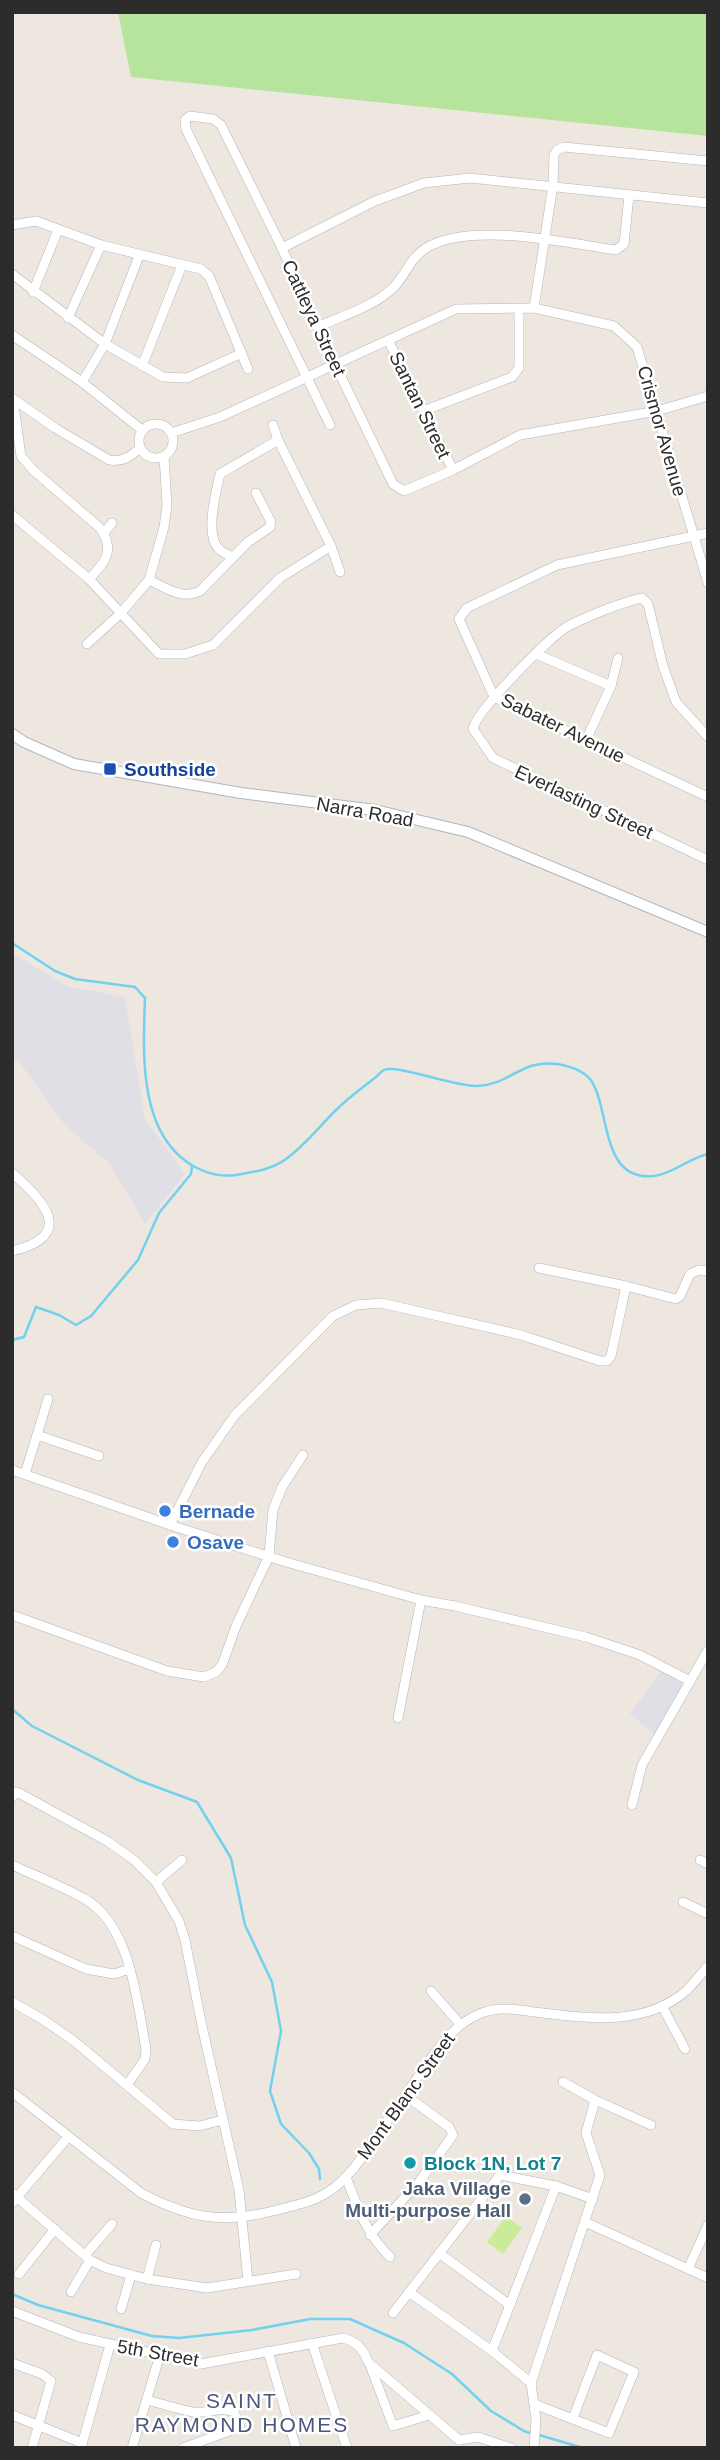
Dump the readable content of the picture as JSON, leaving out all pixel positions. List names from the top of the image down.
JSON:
{
  "streets": {
    "street": [
      "Cattleya Street",
      "Santan Street",
      "Crismor Avenue",
      "Sabater Avenue",
      "Everlasting Street",
      "Narra Road",
      "Mont Blanc Street",
      "5th Street"
    ]
  },
  "crossings": [
    ["Cattleya Street", "Santan Street"],
    ["Cattleya Street", "Crismor Avenue"],
    ["Santan Street", "Crismor Avenue"],
    ["Crismor Avenue", "Sabater Avenue"],
    ["Sabater Avenue", "Everlasting Street"]
  ],
  "districts": ["SAINT RAYMOND HOMES"],
  "places": {
    "transit": ["Southside"],
    "other": [
      "Bernade",
      "Osave",
      "Block 1N, Lot 7",
      "Jaka Village Multi-purpose Hall"
    ]
  }
}
